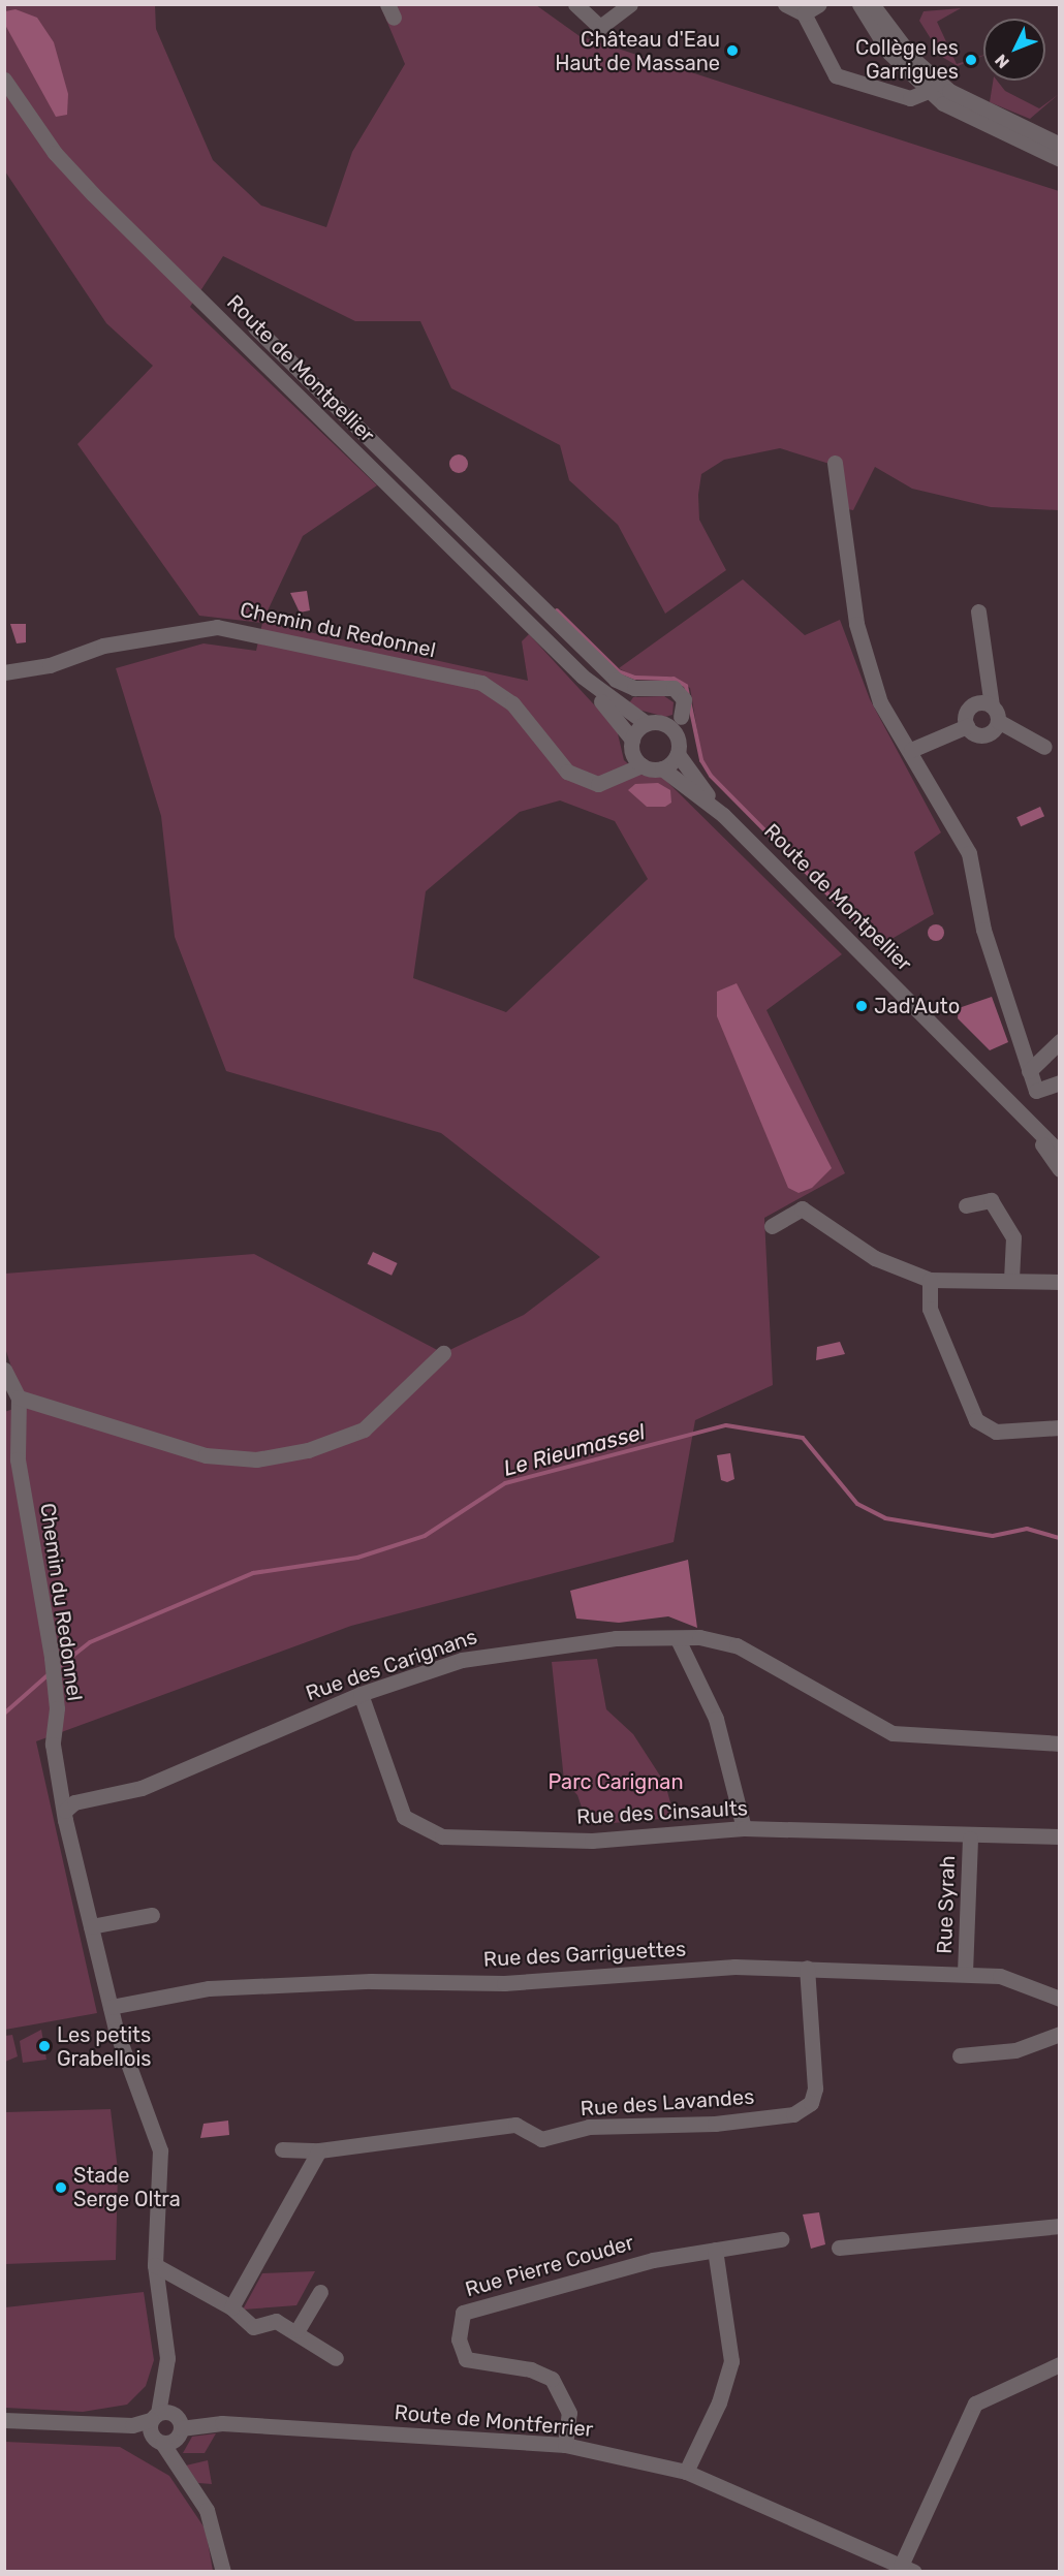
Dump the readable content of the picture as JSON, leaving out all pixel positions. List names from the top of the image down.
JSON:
{
  "streets": {
    "street": [
      "Route de Montpellier",
      "Chemin du Redonnel",
      "Rue des Carignans",
      "Rue des Cinsaults",
      "Rue Syrah",
      "Rue des Garriguettes",
      "Rue des Lavandes",
      "Rue Pierre Couder",
      "Route de Montferrier"
    ]
  },
  "crossings": [
    ["Route de Montpellier", "Chemin du Redonnel"],
    ["Chemin du Redonnel", "Rue des Carignans"],
    ["Chemin du Redonnel", "Rue des Garriguettes"],
    ["Chemin du Redonnel", "Route de Montferrier"],
    ["Rue des Carignans", "Rue des Cinsaults"],
    ["Rue des Cinsaults", "Rue Syrah"],
    ["Rue Syrah", "Rue des Garriguettes"],
    ["Rue des Garriguettes", "Rue des Lavandes"],
    ["Rue Pierre Couder", "Route de Montferrier"]
  ],
  "water": ["Le Rieumassel"],
  "parks": ["Parc Carignan"],
  "places": [
    "Château d'Eau Haut de Massane",
    "Collège les Garrigues",
    "Jad'Auto",
    "Les petits Grabellois",
    "Stade Serge Oltra"
  ],
  "north": "bottom left"
}
